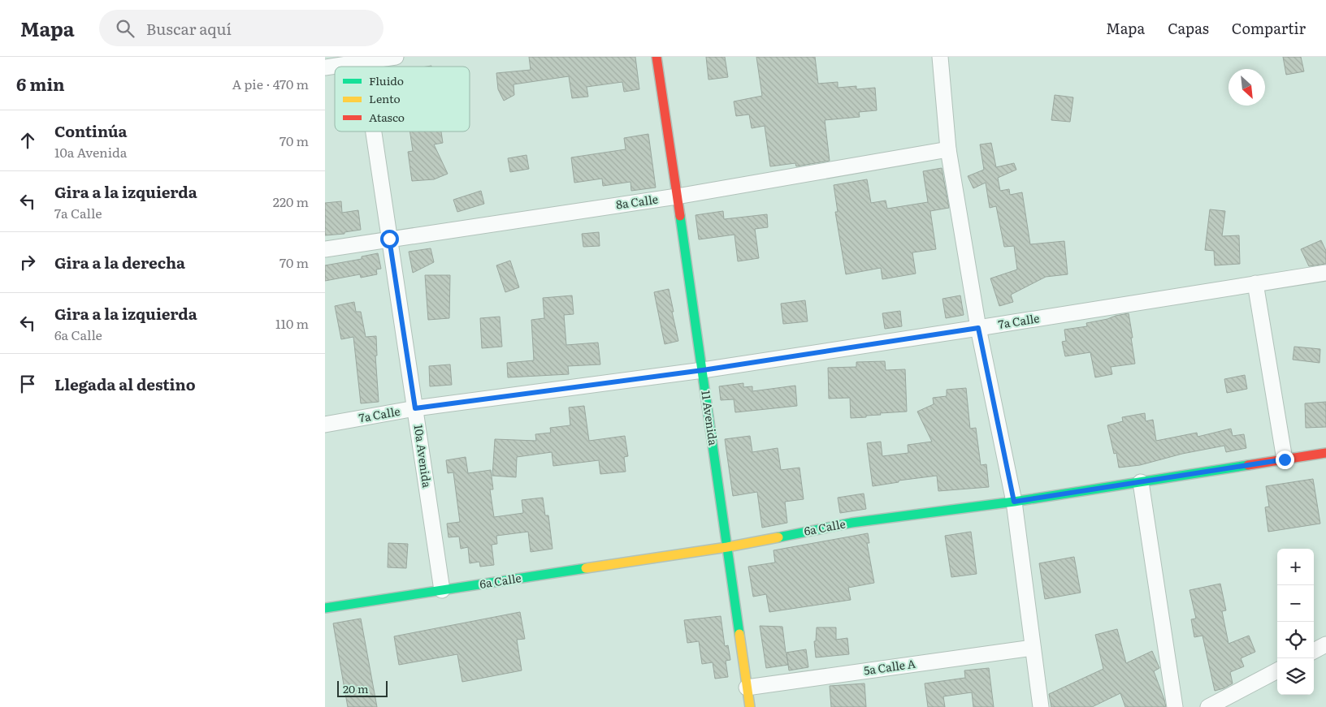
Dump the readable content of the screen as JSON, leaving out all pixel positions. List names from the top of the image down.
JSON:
{
  "streets": {
    "street": [
      "8a Calle",
      "7a Calle",
      "11 Avenida",
      "10a Avenida",
      "6a Calle",
      "5a Calle A"
    ]
  },
  "crossings": [
    ["8a Calle", "11 Avenida"],
    ["8a Calle", "10a Avenida"],
    ["7a Calle", "11 Avenida"],
    ["7a Calle", "10a Avenida"],
    ["11 Avenida", "6a Calle"],
    ["11 Avenida", "5a Calle A"],
    ["10a Avenida", "6a Calle"]
  ],
  "legend": ["Fluido", "Lento", "Atasco"],
  "scale_bar": "20 m",
  "north": "bottom right",
  "page": {
    "header": "Mapa",
    "search": "Buscar aquí",
    "nav": ["Mapa", "Capas", "Compartir"],
    "heading": ["6 min", "A pie · 470 m"],
    "list": [
      ["Continúa", "10a Avenida", "70 m"],
      ["Gira a la izquierda", "7a Calle", "220 m"],
      ["Gira a la derecha", "70 m"],
      ["Gira a la izquierda", "6a Calle", "110 m"],
      "Llegada al destino"
    ],
    "map_buttons": ["+", "−"],
    "scale": "20 m"
  }
}
